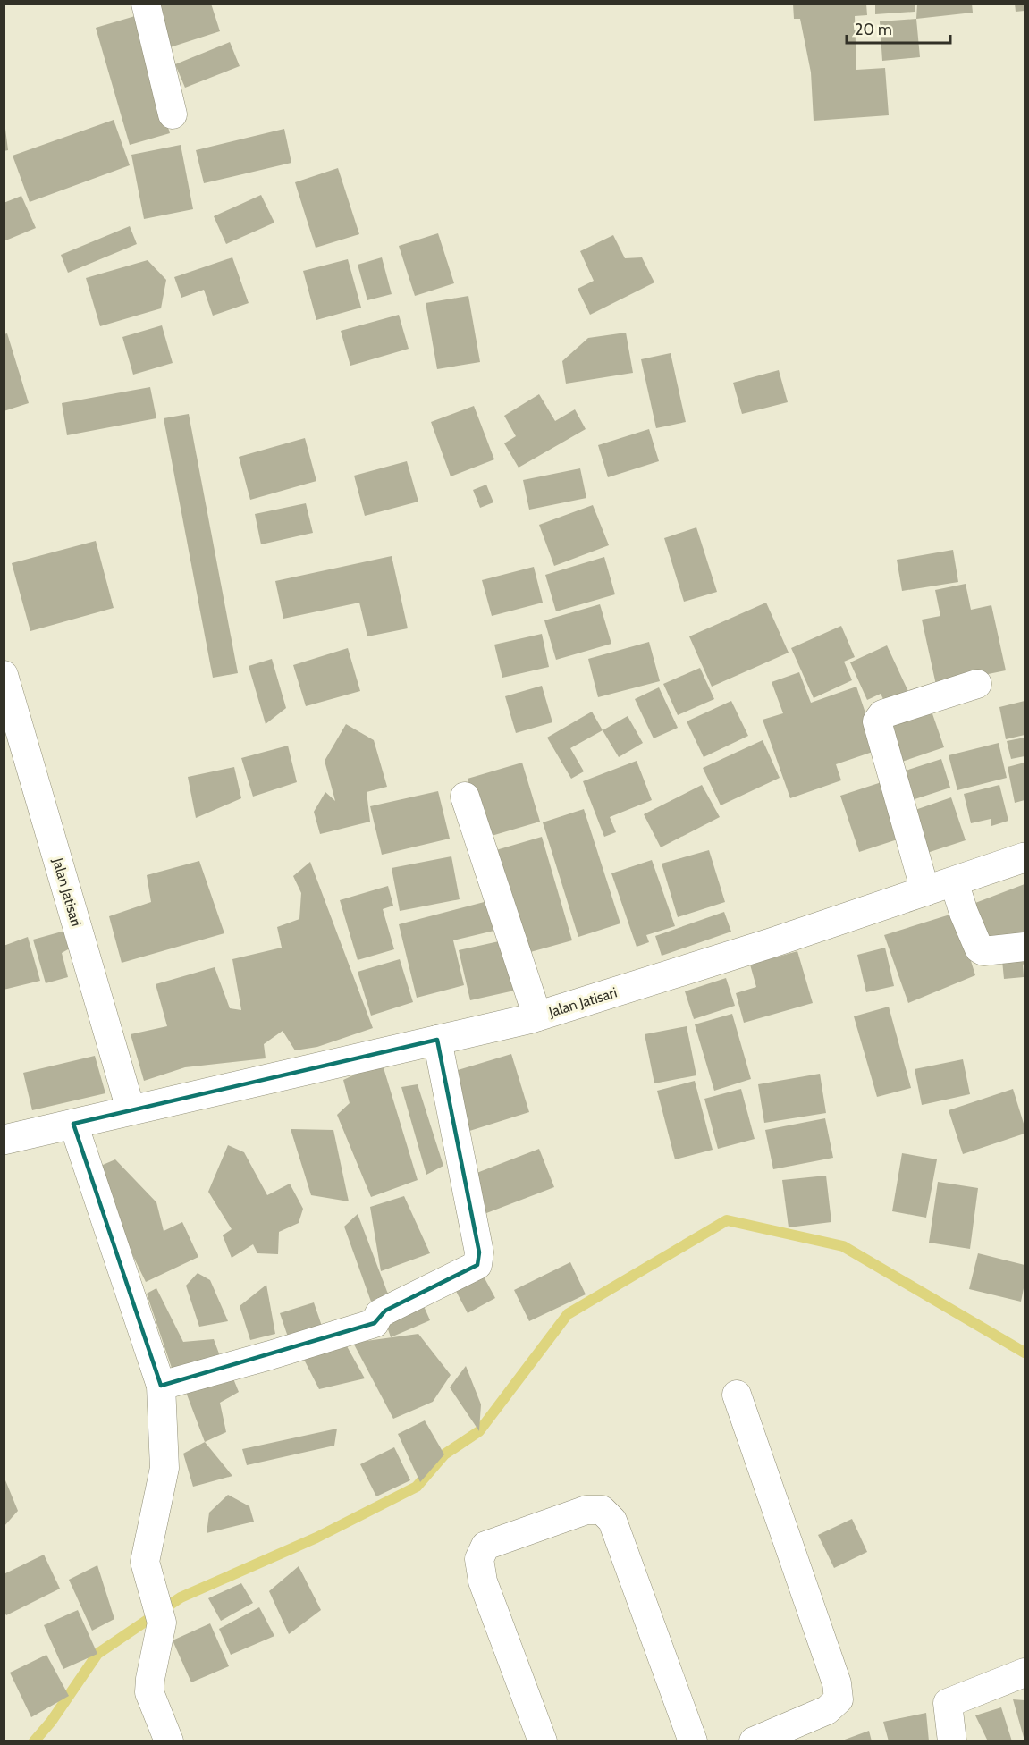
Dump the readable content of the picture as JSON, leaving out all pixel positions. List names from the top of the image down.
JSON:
{
  "streets": {
    "street": ["Jalan Jatisari"]
  },
  "scale_bar": "20 m"
}
